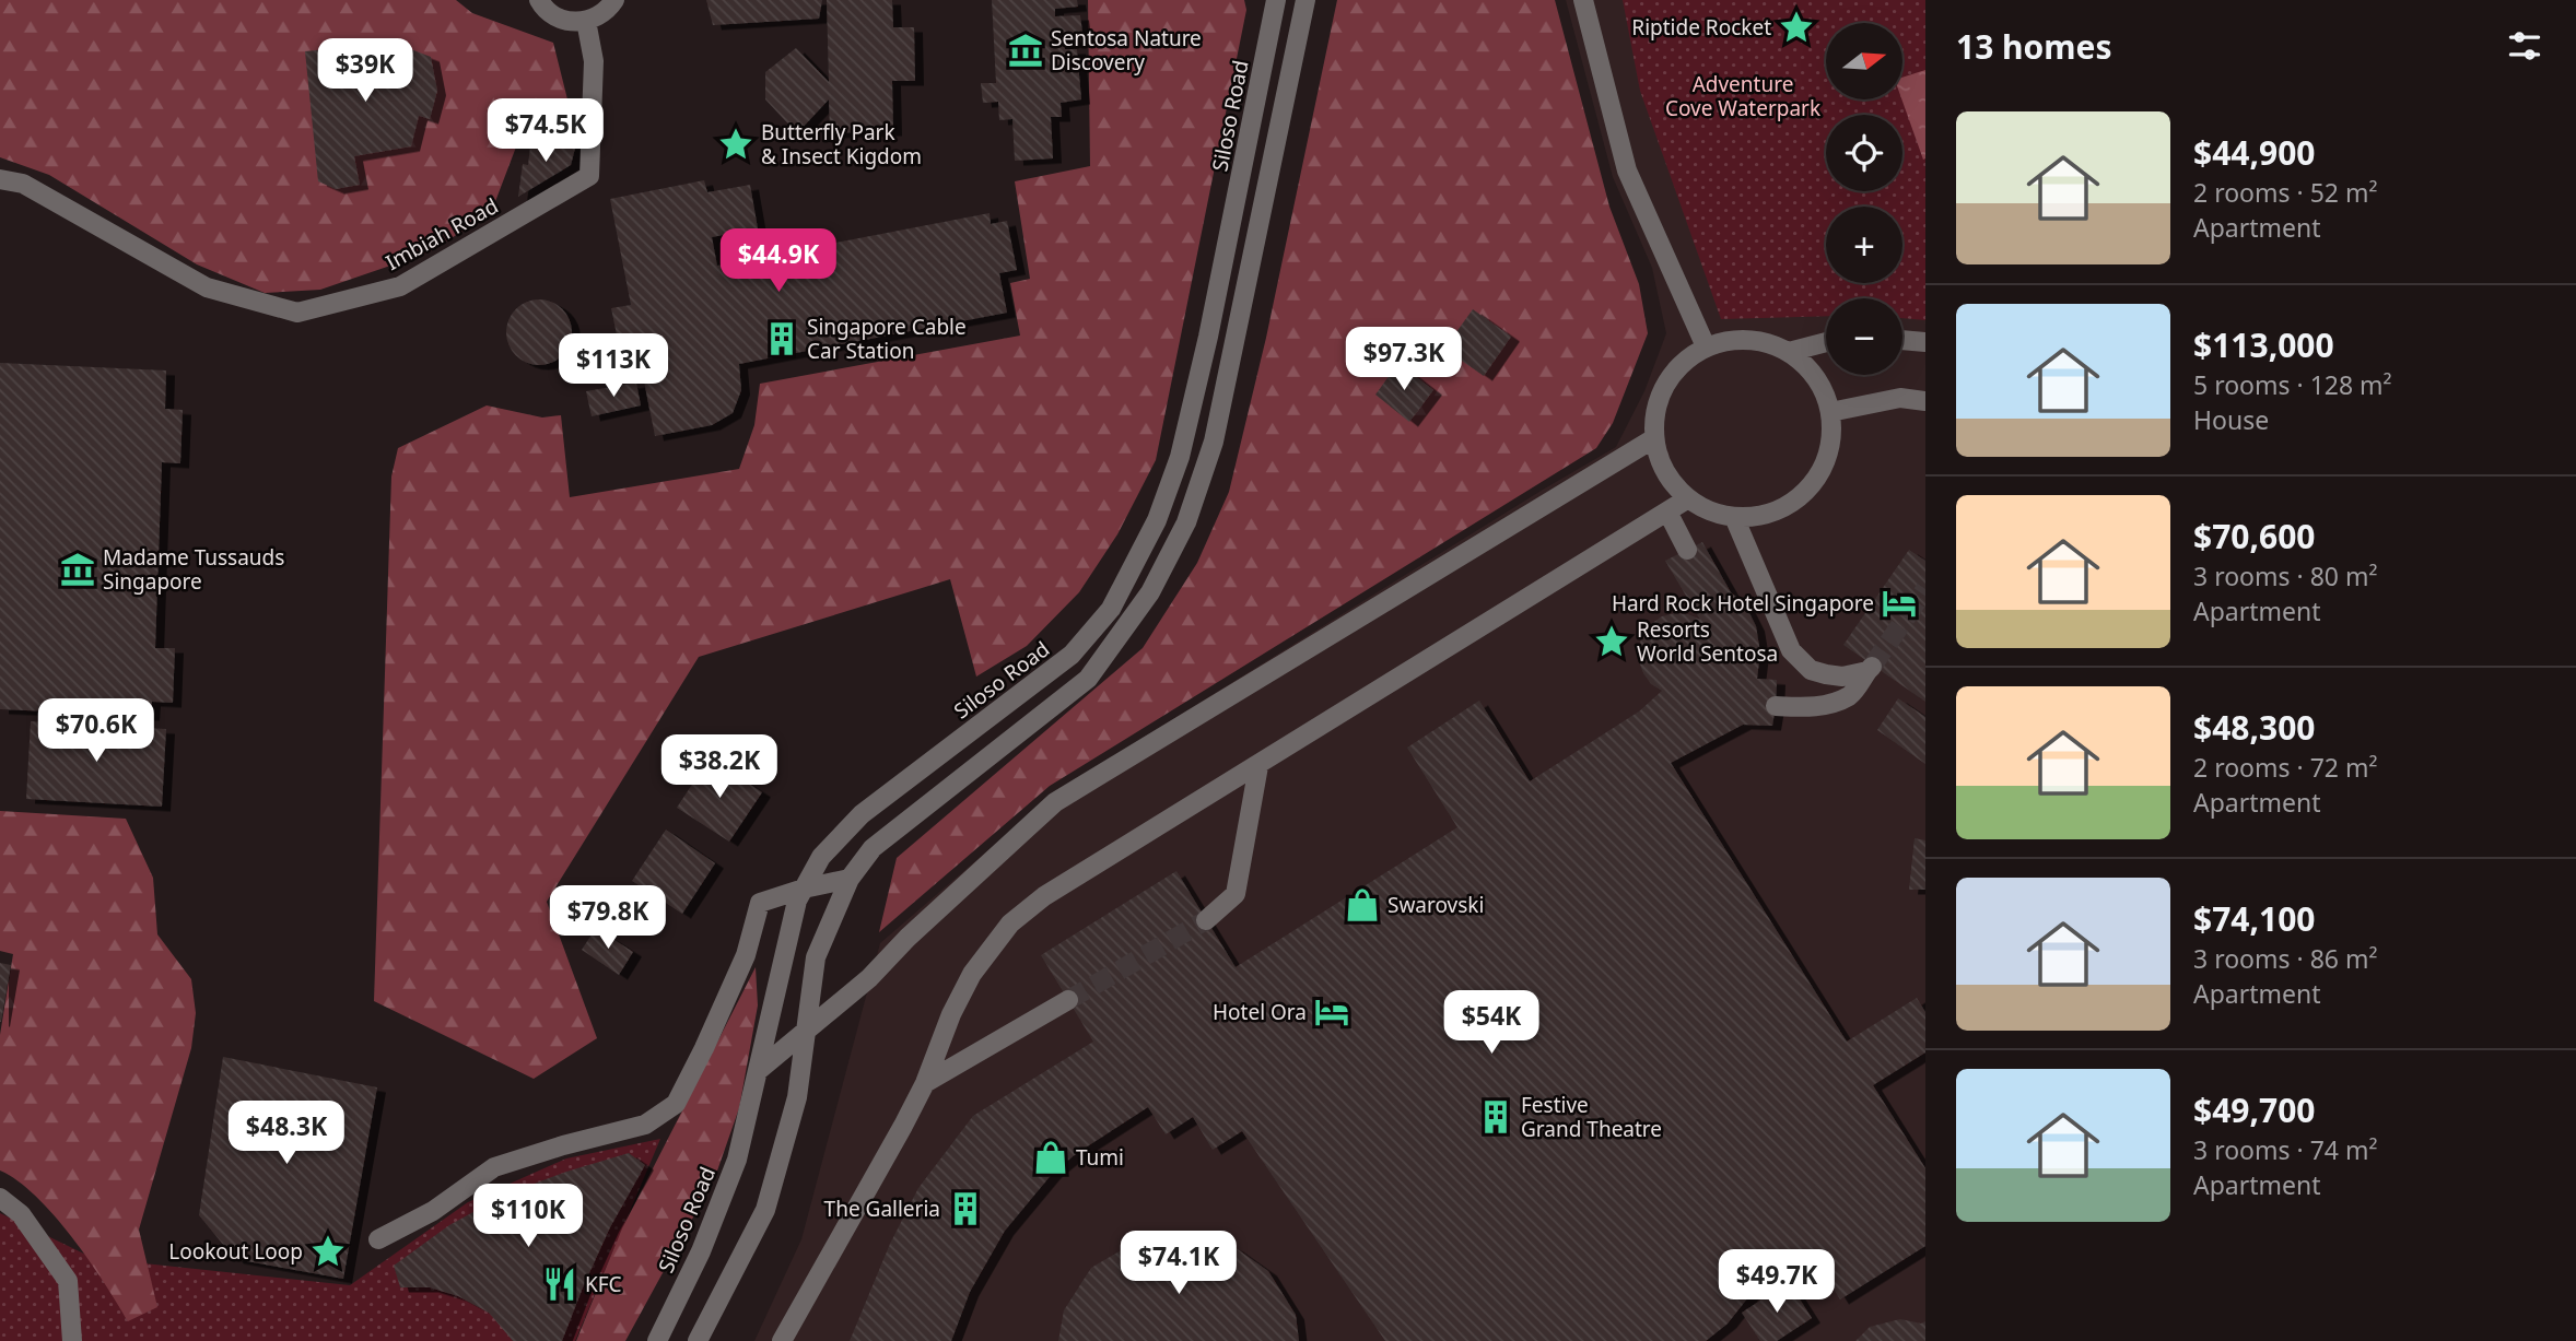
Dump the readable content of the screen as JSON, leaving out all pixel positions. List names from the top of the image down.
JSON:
{
  "streets": {
    "street": ["Siloso Road", "Imbiah Road"]
  },
  "parks": ["Adventure Cove Waterpark"],
  "places": {
    "place": [
      "Riptide Rocket",
      "Butterfly Park & Insect Kigdom",
      "Resorts World Sentosa",
      "Lookout Loop"
    ],
    "museum": ["Sentosa Nature Discovery", "Madame Tussauds Singapore"],
    "building": ["Singapore Cable Car Station", "Festive Grand Theatre", "The Galleria"],
    "hotel": ["Hard Rock Hotel Singapore", "Hotel Ora"],
    "shop": ["Swarovski", "Tumi"],
    "restaurant": ["KFC"]
  },
  "north": "right",
  "page": {
    "heading": "13 homes",
    "map_buttons": ["+", "−"],
    "price": [
      "$39K",
      "$74.5K",
      "$44.9K",
      "$97.3K",
      "$113K",
      "$70.6K",
      "$38.2K",
      "$79.8K",
      "$54K",
      "$48.3K",
      "$110K",
      "$74.1K",
      "$49.7K"
    ],
    "list": [
      {
        "name": "$44,900",
        "note": "2 rooms · 52 m² · Apartment"
      },
      {
        "name": "$113,000",
        "note": "5 rooms · 128 m² · House"
      },
      {
        "name": "$70,600",
        "note": "3 rooms · 80 m² · Apartment"
      },
      {
        "name": "$48,300",
        "note": "2 rooms · 72 m² · Apartment"
      },
      {
        "name": "$74,100",
        "note": "3 rooms · 86 m² · Apartment"
      },
      {
        "name": "$49,700",
        "note": "3 rooms · 74 m² · Apartment"
      }
    ]
  }
}
